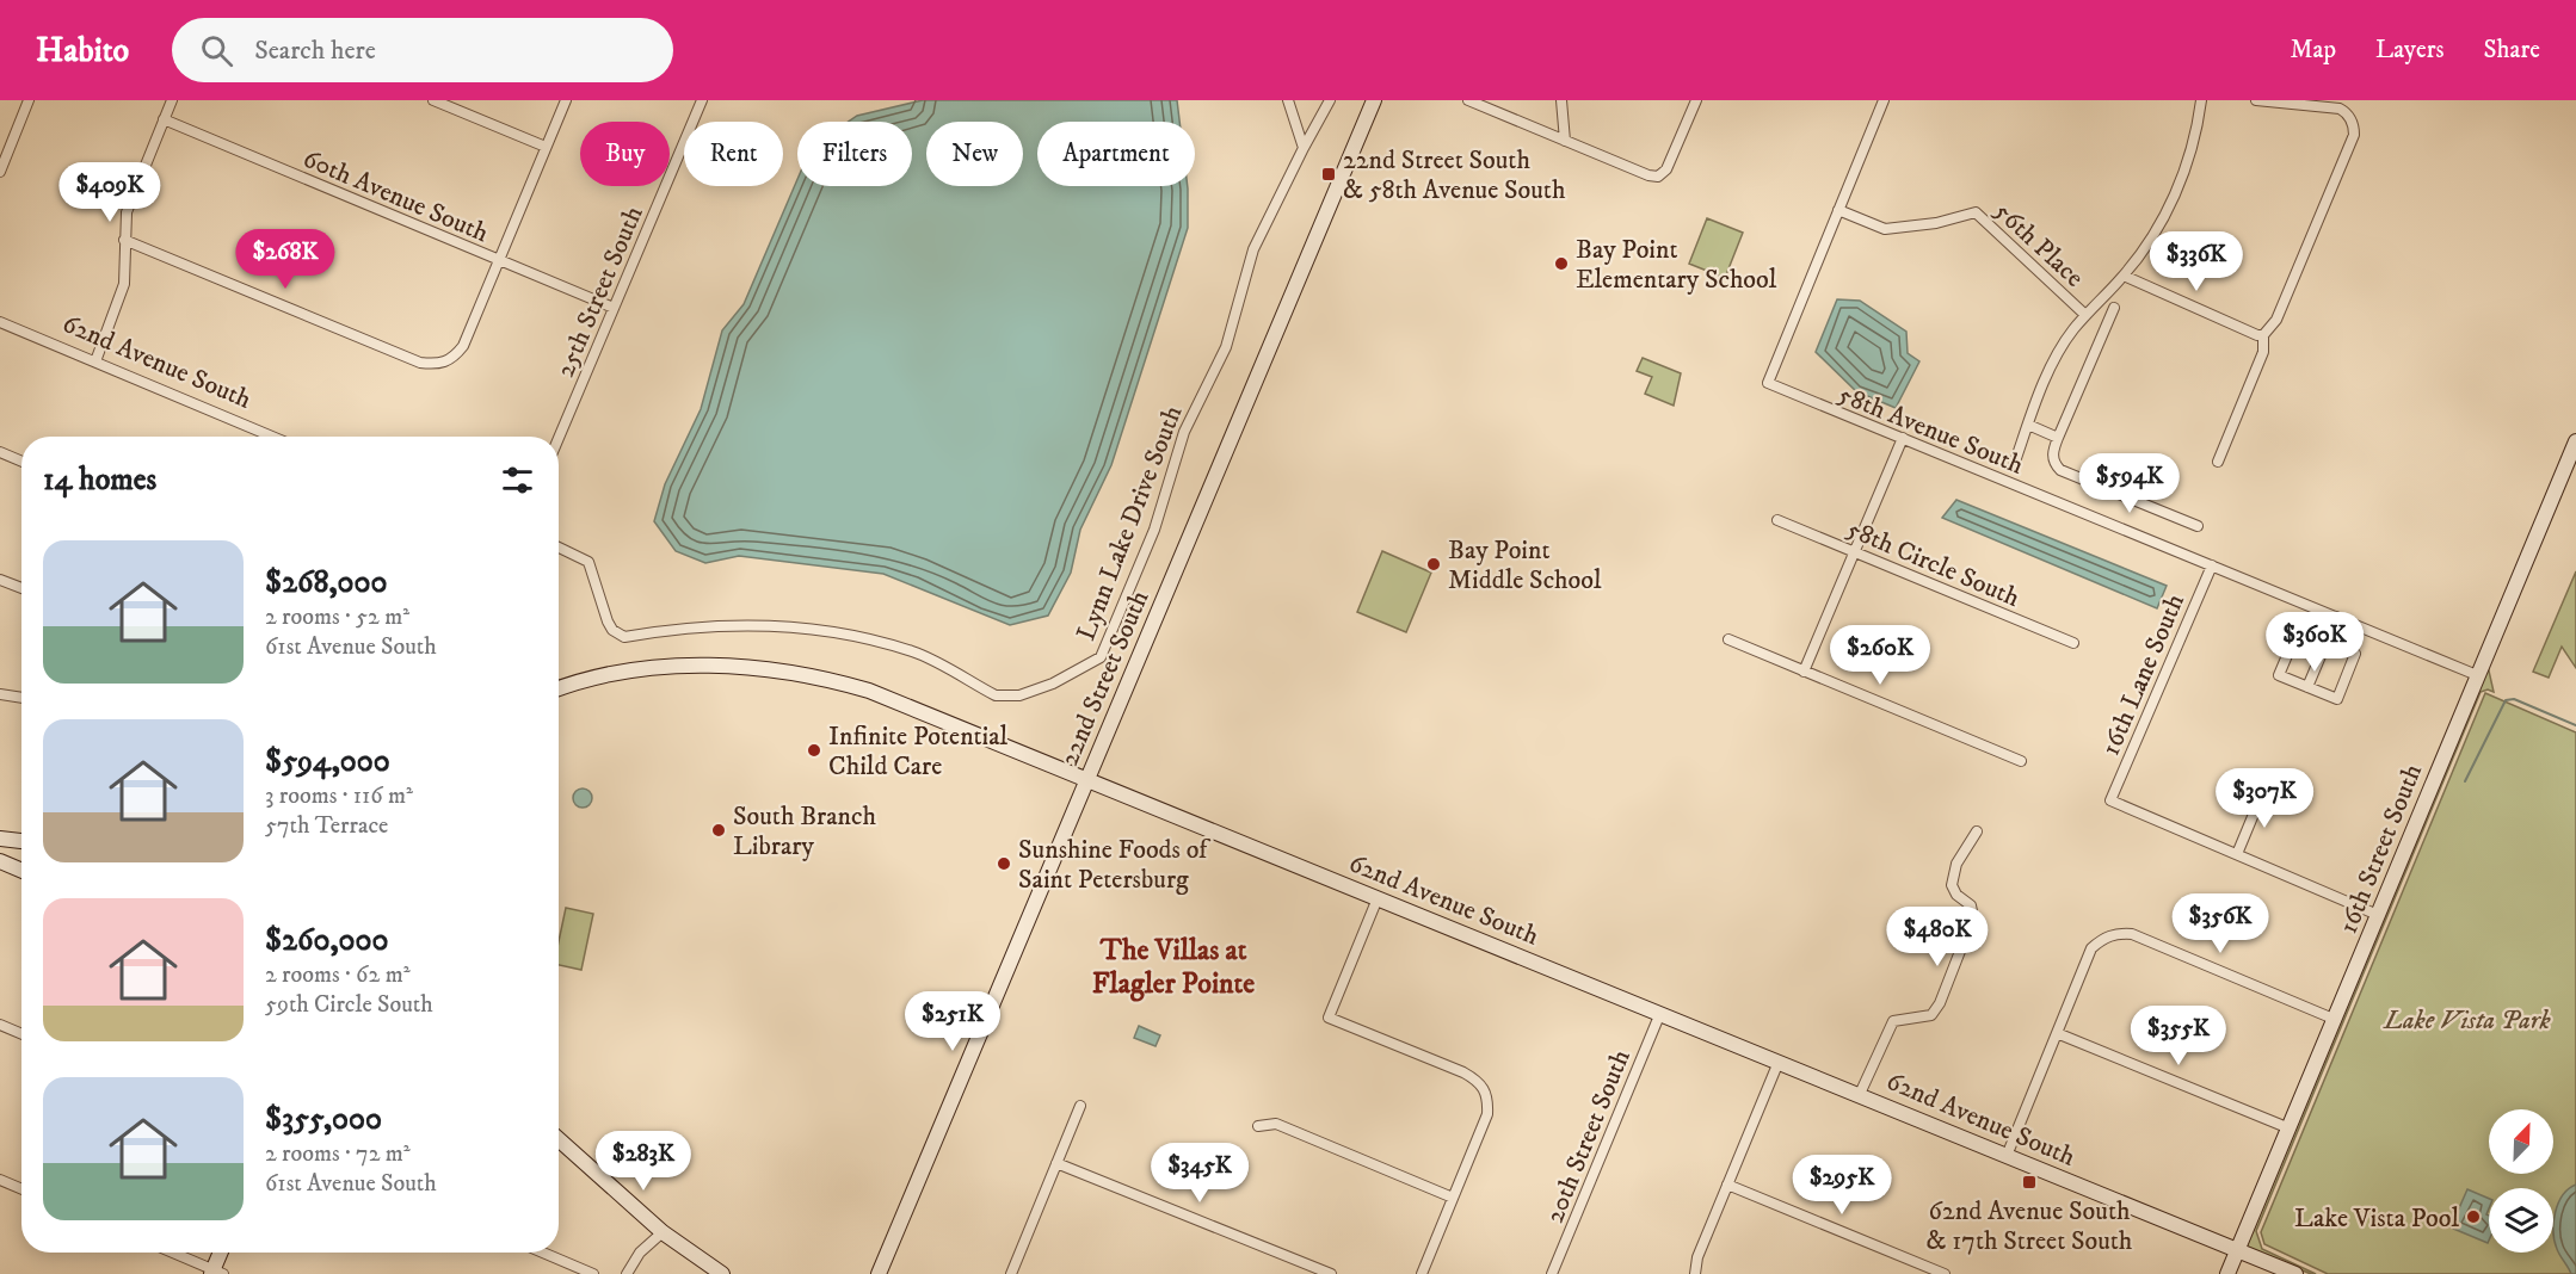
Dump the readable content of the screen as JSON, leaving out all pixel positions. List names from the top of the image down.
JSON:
{
  "streets": {
    "street": [
      "60th Avenue South",
      "56th Place",
      "25th Street South",
      "62nd Avenue South",
      "58th Avenue South",
      "Lynn Lake Drive South",
      "58th Circle South",
      "16th Lane South",
      "22nd Street South",
      "16th Street South",
      "20th Street South"
    ]
  },
  "crossings": [
    ["60th Avenue South", "25th Street South"],
    ["56th Place", "58th Avenue South"],
    ["62nd Avenue South", "22nd Street South"],
    ["62nd Avenue South", "16th Street South"],
    ["62nd Avenue South", "20th Street South"],
    ["58th Avenue South", "16th Lane South"],
    ["58th Avenue South", "16th Street South"]
  ],
  "districts": ["The Villas at Flagler Pointe"],
  "parks": ["Lake Vista Park"],
  "places": {
    "transit": ["22nd Street South & 58th Avenue South", "62nd Avenue South & 17th Street South"],
    "other": [
      "Bay Point Elementary School",
      "Bay Point Middle School",
      "Infinite Potential Child Care",
      "South Branch Library",
      "Sunshine Foods of Saint Petersburg",
      "Lake Vista Pool"
    ]
  },
  "north": "top right",
  "page": {
    "header": "Habito",
    "search": "Search here",
    "nav": ["Map", "Layers", "Share"],
    "chip": [
      "Buy",
      "Rent",
      "Filters",
      "New",
      "Apartment"
    ],
    "price": [
      "$409K",
      "$268K",
      "$336K",
      "$594K",
      "$360K",
      "$260K",
      "$307K",
      "$356K",
      "$480K",
      "$251K",
      "$355K",
      "$283K",
      "$345K",
      "$295K"
    ],
    "heading": "14 homes",
    "list": [
      {
        "name": "$268,000",
        "note": "2 rooms · 52 m² · 61st Avenue South"
      },
      {
        "name": "$594,000",
        "note": "3 rooms · 116 m² · 57th Terrace"
      },
      {
        "name": "$260,000",
        "note": "2 rooms · 62 m² · 59th Circle South"
      },
      {
        "name": "$355,000",
        "note": "2 rooms · 72 m² · 61st Avenue South"
      }
    ]
  }
}
